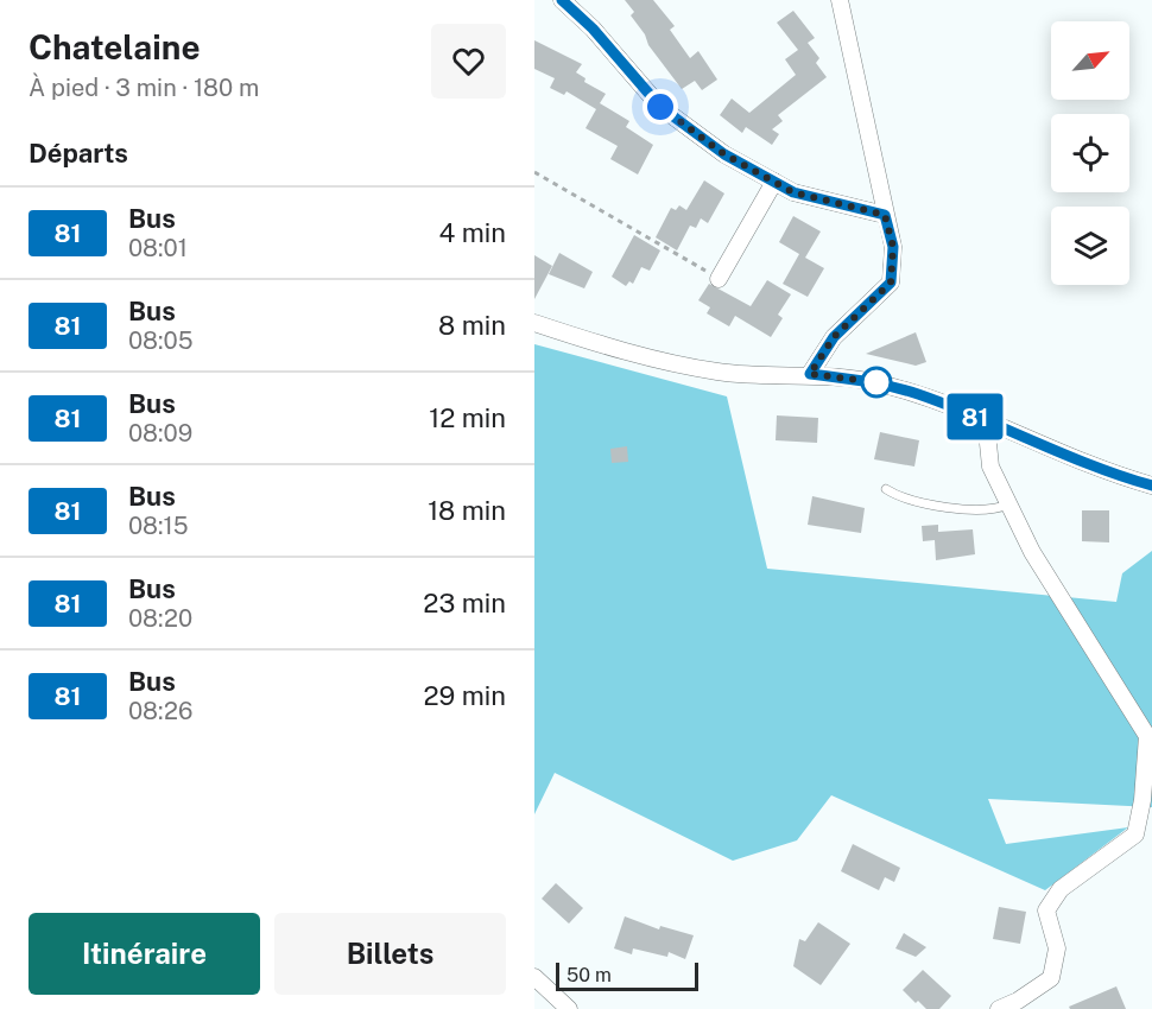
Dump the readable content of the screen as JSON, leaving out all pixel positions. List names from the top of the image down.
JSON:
{
  "lines": ["bus line 81"],
  "scale_bar": "50 m",
  "north": "top right",
  "page": {
    "heading": [
      ["Chatelaine", "À pied · 3 min · 180 m"],
      "Départs"
    ],
    "on_map": "81",
    "list": [
      {
        "mark": "81",
        "name": "Bus",
        "note": "08:01",
        "value": "4 min"
      },
      {
        "mark": "81",
        "name": "Bus",
        "note": "08:05",
        "value": "8 min"
      },
      {
        "mark": "81",
        "name": "Bus",
        "note": "08:09",
        "value": "12 min"
      },
      {
        "mark": "81",
        "name": "Bus",
        "note": "08:15",
        "value": "18 min"
      },
      {
        "mark": "81",
        "name": "Bus",
        "note": "08:20",
        "value": "23 min"
      },
      {
        "mark": "81",
        "name": "Bus",
        "note": "08:26",
        "value": "29 min"
      }
    ],
    "buttons": ["Itinéraire", "Billets"],
    "scale": "50 m"
  }
}
